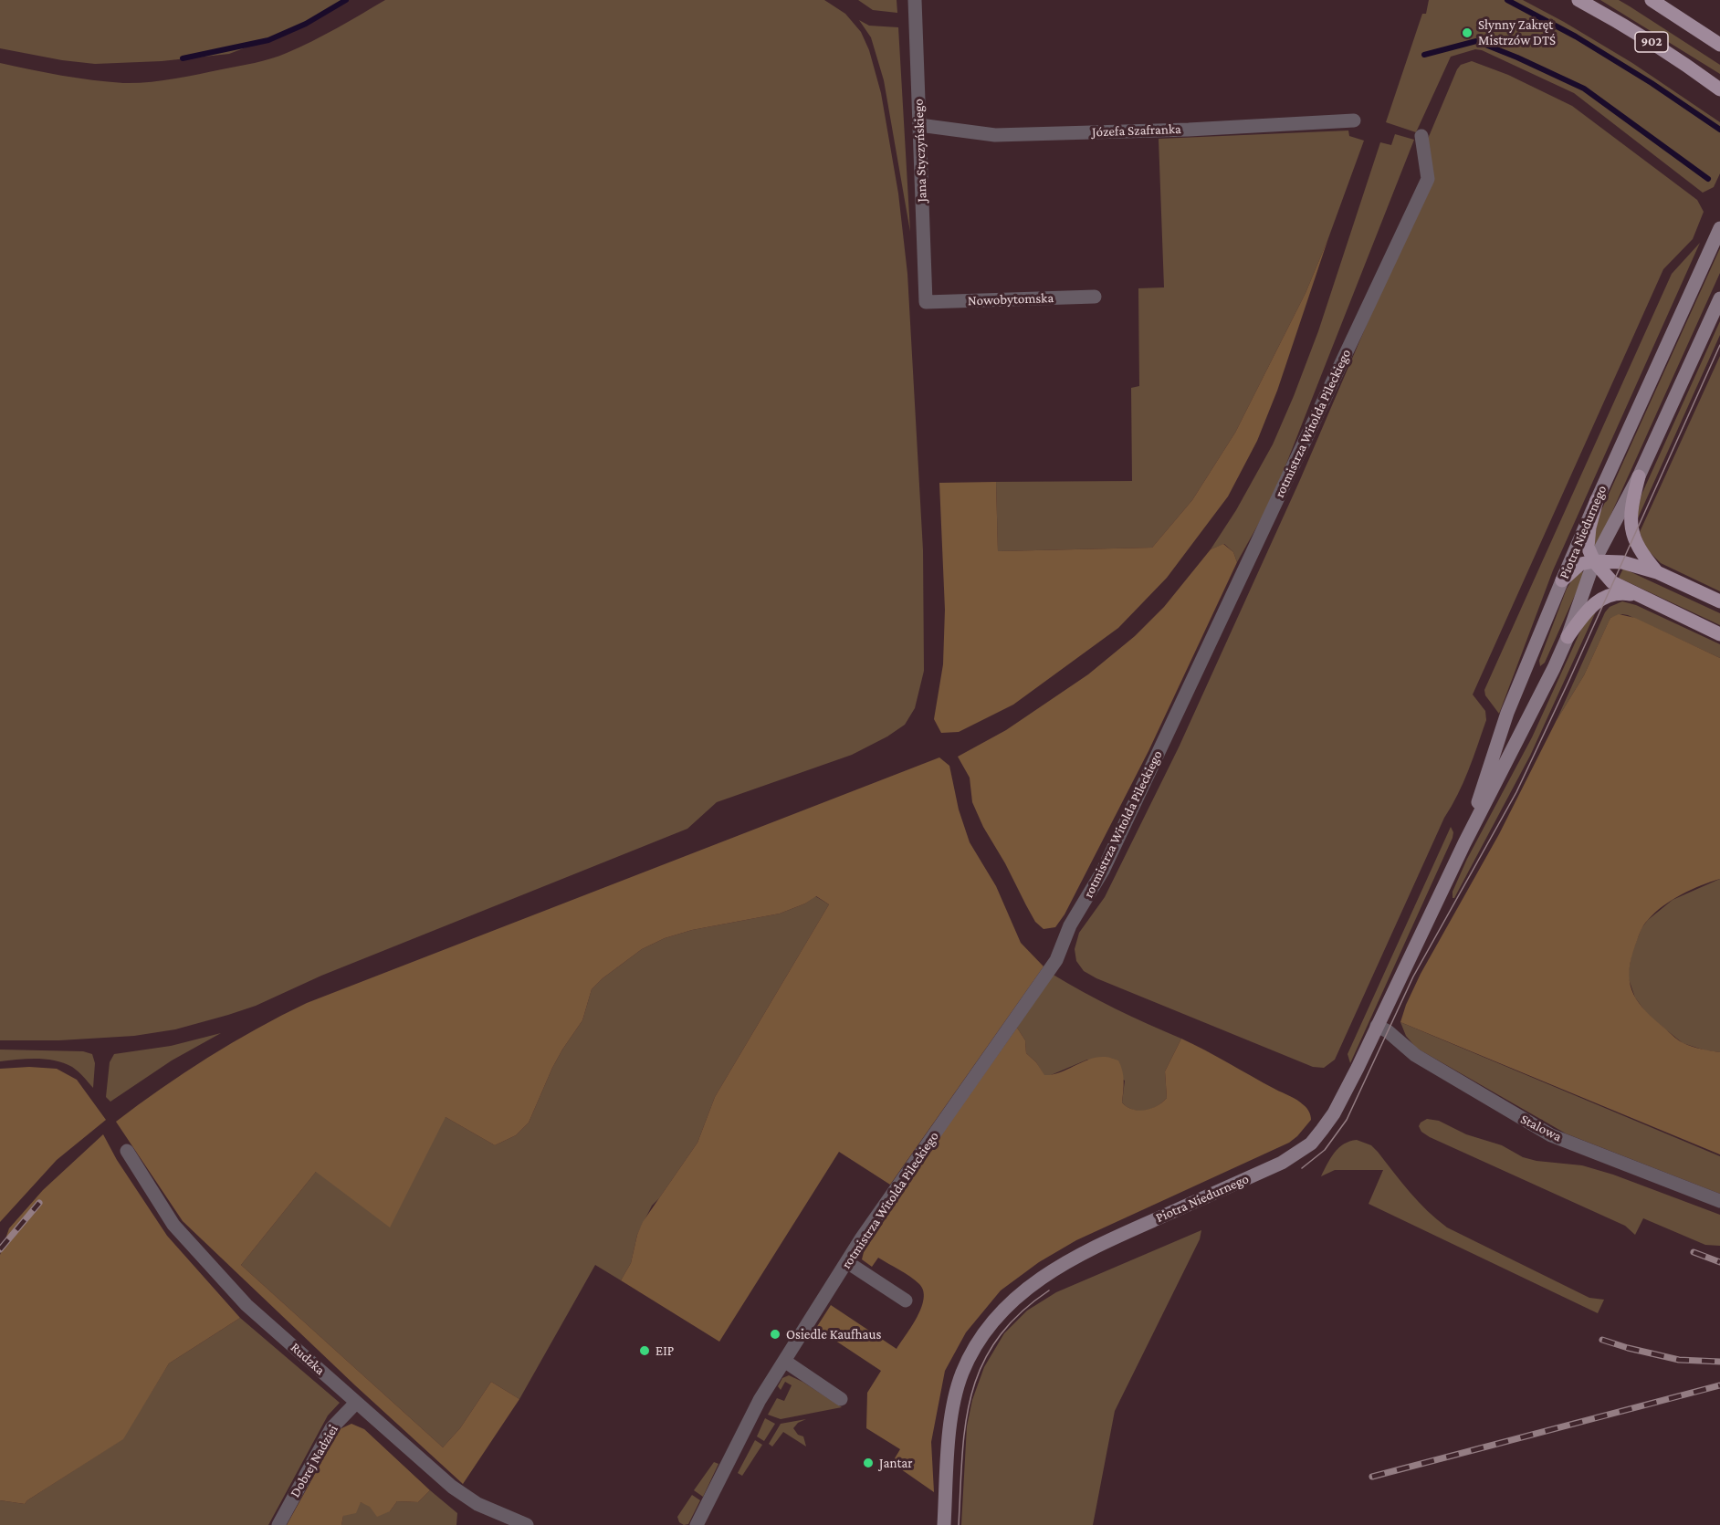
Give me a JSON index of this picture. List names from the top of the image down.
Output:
{
  "streets": {
    "main road": ["902"],
    "street": [
      "Józefa Szafranka",
      "Jana Styczyńskiego",
      "Nowobytomska",
      "rotmistrza Witolda Pileckiego",
      "Piotra Niedurnego",
      "Stalowa",
      "Rudzka",
      "Dobrej Nadziei"
    ]
  },
  "crossings": [
    ["Józefa Szafranka", "Jana Styczyńskiego"],
    ["Jana Styczyńskiego", "Nowobytomska"],
    ["Piotra Niedurnego", "Stalowa"],
    ["Rudzka", "Dobrej Nadziei"]
  ],
  "places": [
    "Słynny Zakręt Mistrzów DTŚ",
    "Osiedle Kaufhaus",
    "EIP",
    "Jantar"
  ]
}
